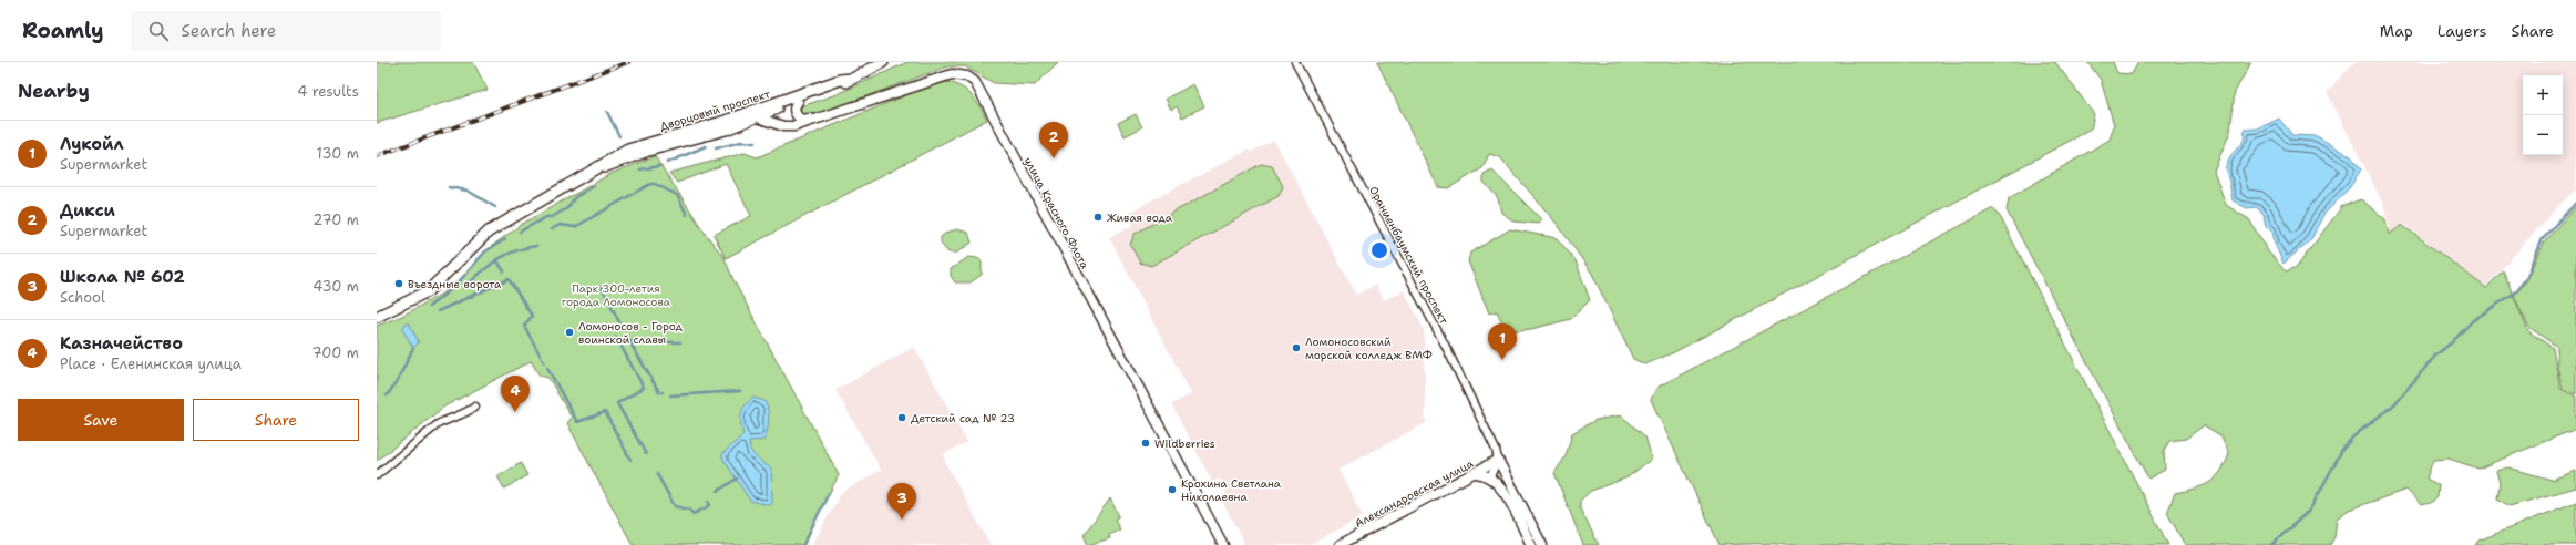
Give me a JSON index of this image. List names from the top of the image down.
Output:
{
  "streets": {
    "main road": [
      "Дворцовый проспект",
      "улица Красного Флота",
      "Ораниенбаумский проспект",
      "Александровская улица"
    ]
  },
  "crossings": [
    ["Дворцовый проспект", "улица Красного Флота"],
    ["Ораниенбаумский проспект", "Александровская улица"]
  ],
  "parks": ["Парк 300-летия города Ломоносова"],
  "places": [
    "Живая вода",
    "Въездные ворота",
    "Ломоносов - Город воинской славы",
    "Ломоносовский морской колледж ВМФ",
    "Детский сад № 23",
    "Wildberries",
    "Крохина Светлана Николаевна"
  ],
  "page": {
    "header": "Roamly",
    "search": "Search here",
    "nav": ["Map", "Layers", "Share"],
    "heading": ["Nearby", "4 results"],
    "map_buttons": ["+", "−"],
    "list": [
      {
        "mark": "1",
        "name": "Лукойл",
        "note": "Supermarket",
        "value": "130 m"
      },
      {
        "mark": "2",
        "name": "Дикси",
        "note": "Supermarket",
        "value": "270 m"
      },
      {
        "mark": "3",
        "name": "Школа № 602",
        "note": "School",
        "value": "430 m"
      },
      {
        "mark": "4",
        "name": "Казначейство",
        "note": "Place · Еленинская улица",
        "value": "700 m"
      }
    ],
    "pins": [
      "2",
      "1",
      "4",
      "3"
    ],
    "buttons": ["Save", "Share"]
  }
}
